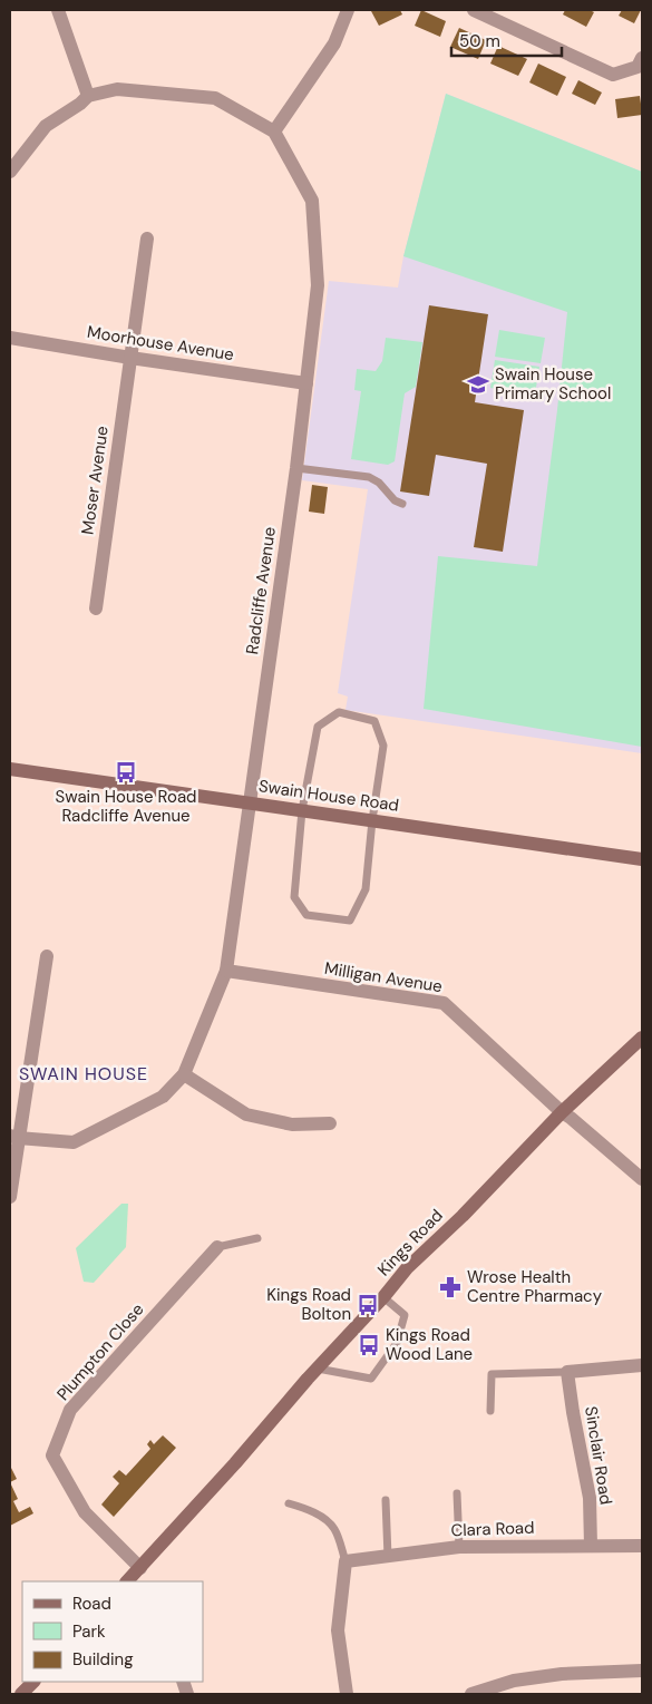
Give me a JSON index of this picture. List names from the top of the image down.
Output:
{
  "streets": {
    "street": [
      "Moorhouse Avenue",
      "Moser Avenue",
      "Radcliffe Avenue",
      "Swain House Road",
      "Milligan Avenue",
      "Kings Road",
      "Plumpton Close",
      "Sinclair Road",
      "Clara Road"
    ]
  },
  "crossings": [
    ["Moorhouse Avenue", "Moser Avenue"],
    ["Moorhouse Avenue", "Radcliffe Avenue"],
    ["Radcliffe Avenue", "Swain House Road"],
    ["Radcliffe Avenue", "Milligan Avenue"],
    ["Milligan Avenue", "Kings Road"],
    ["Kings Road", "Plumpton Close"],
    ["Sinclair Road", "Clara Road"]
  ],
  "districts": ["SWAIN HOUSE"],
  "places": {
    "school or university": ["Swain House Primary School"],
    "bus stop": ["Swain House Road Radcliffe Avenue", "Kings Road Bolton", "Kings Road Wood Lane"],
    "pharmacy": ["Wrose Health Centre Pharmacy"]
  },
  "legend": ["Road", "Park", "Building"],
  "scale_bar": "50 m"
}
